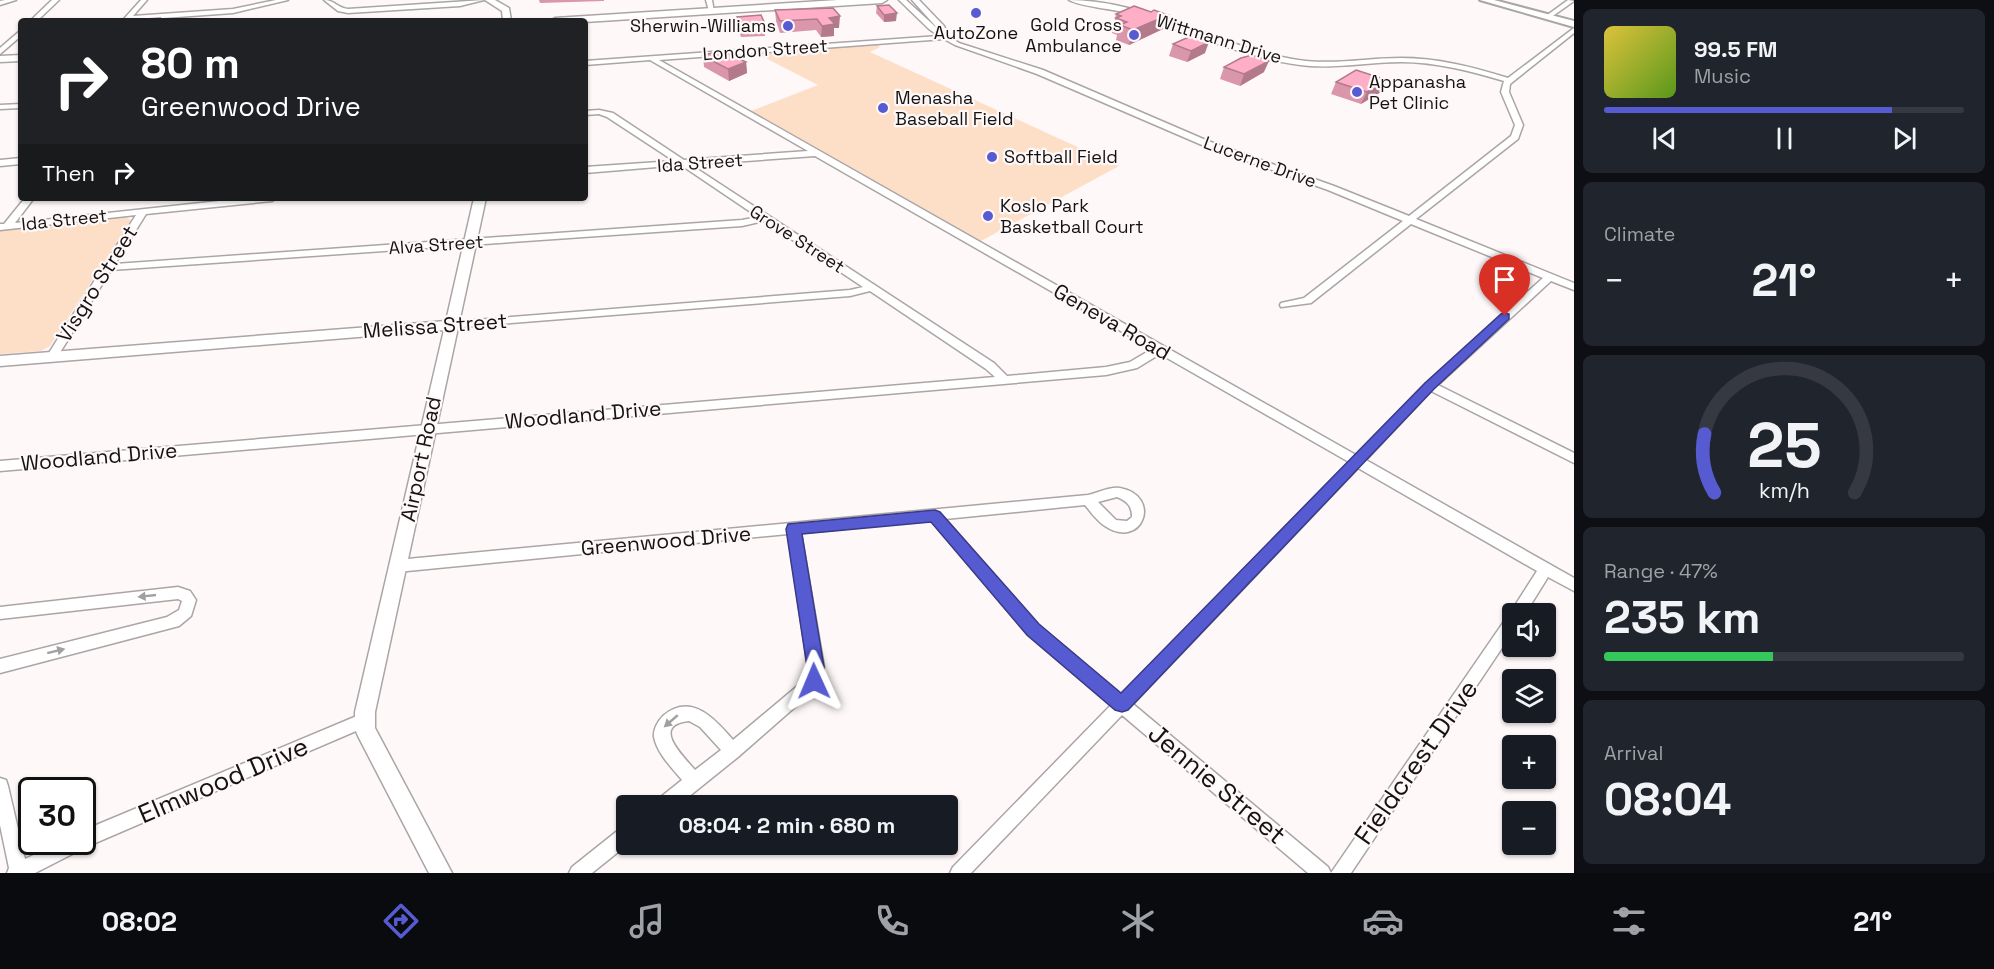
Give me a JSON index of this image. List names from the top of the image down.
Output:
{
  "streets": {
    "street": [
      "Wittmann Drive",
      "London Street",
      "Lucerne Drive",
      "Ida Street",
      "Grove Street",
      "Alva Street",
      "Visgro Street",
      "Geneva Road",
      "Melissa Street",
      "Woodland Drive",
      "Airport Road",
      "Greenwood Drive",
      "Fieldcrest Drive",
      "Elmwood Drive",
      "Jennie Street"
    ]
  },
  "crossings": [
    ["London Street", "Lucerne Drive"],
    ["London Street", "Geneva Road"],
    ["Ida Street", "Grove Street"],
    ["Ida Street", "Visgro Street"],
    ["Ida Street", "Geneva Road"],
    ["Grove Street", "Alva Street"],
    ["Grove Street", "Melissa Street"],
    ["Grove Street", "Woodland Drive"],
    ["Alva Street", "Visgro Street"],
    ["Alva Street", "Airport Road"],
    ["Visgro Street", "Melissa Street"],
    ["Geneva Road", "Woodland Drive"],
    ["Melissa Street", "Airport Road"],
    ["Woodland Drive", "Airport Road"],
    ["Airport Road", "Greenwood Drive"],
    ["Airport Road", "Elmwood Drive"],
    ["Greenwood Drive", "Jennie Street"]
  ],
  "places": [
    "AutoZone",
    "Sherwin-Williams",
    "Gold Cross Ambulance",
    "Appanasha Pet Clinic",
    "Menasha Baseball Field",
    "Softball Field",
    "Koslo Park Basketball Court"
  ],
  "page": {
    "turn": ["80 m", "Greenwood Drive"],
    "song": ["99.5 FM", "Music"],
    "then": "Then",
    "tile": [
      "Climate",
      ["Range · 47%", "235 km"],
      ["Arrival", "08:04"]
    ],
    "heat": ["−", "21°", "+"],
    "map_buttons": ["+", "−"],
    "limit": "30",
    "trip": "08:04 · 2 min · 680 m",
    "tabs": ["08:02", "21°"],
    "gauge": ["25", "km/h"]
  }
}
